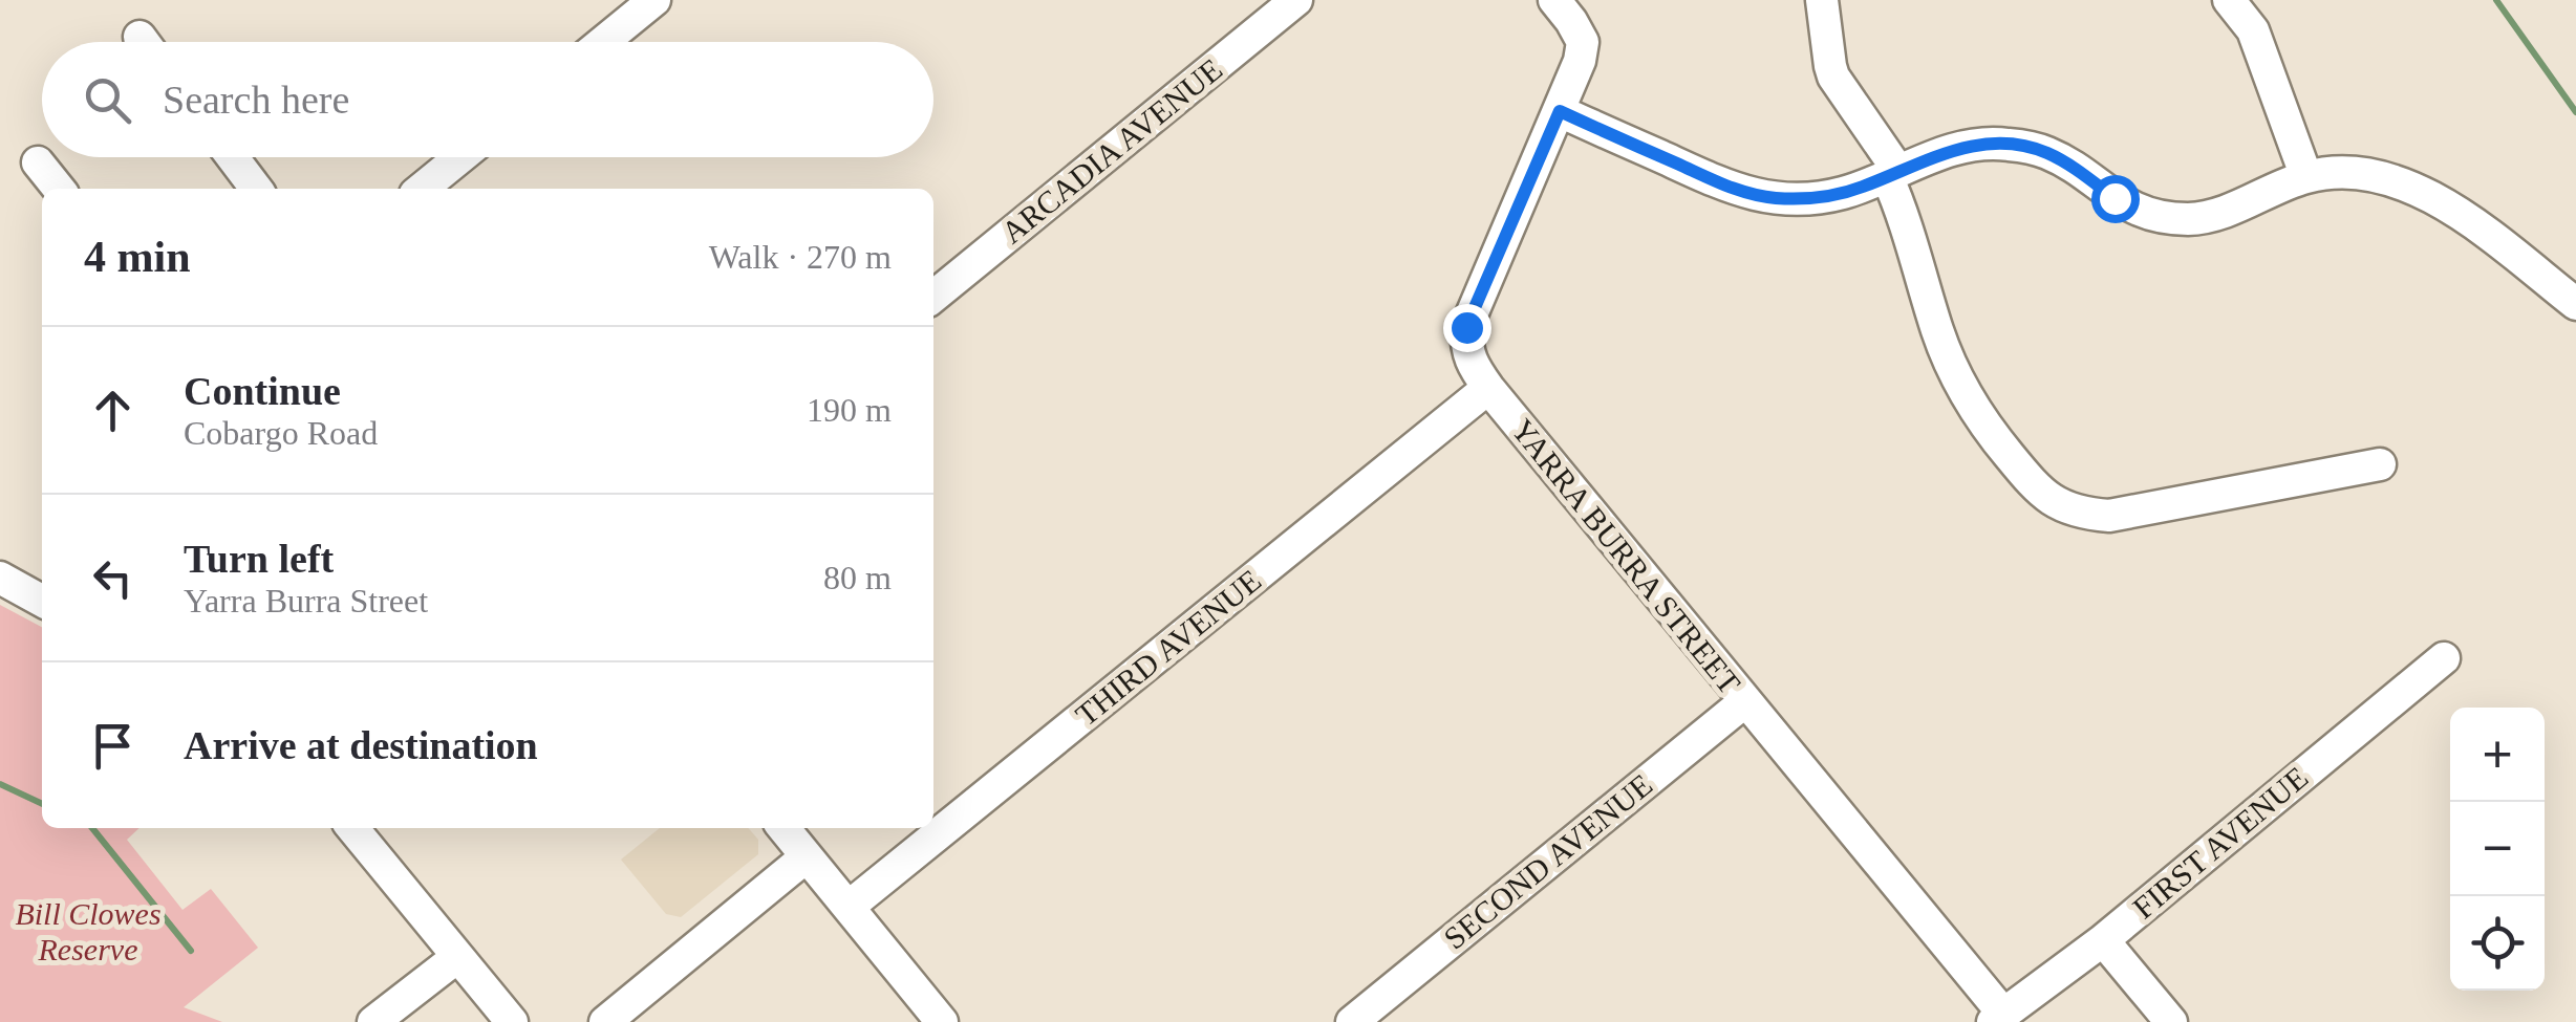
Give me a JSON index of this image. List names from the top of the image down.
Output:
{
  "streets": {
    "street": [
      "ARCADIA AVENUE",
      "YARRA BURRA STREET",
      "THIRD AVENUE",
      "FIRST AVENUE",
      "SECOND AVENUE"
    ]
  },
  "crossings": [
    ["YARRA BURRA STREET", "THIRD AVENUE"],
    ["YARRA BURRA STREET", "FIRST AVENUE"],
    ["YARRA BURRA STREET", "SECOND AVENUE"]
  ],
  "parks": ["Bill Clowes Reserve"],
  "page": {
    "search": "Search here",
    "heading": ["4 min", "Walk · 270 m"],
    "list": [
      ["Continue", "Cobargo Road", "190 m"],
      ["Turn left", "Yarra Burra Street", "80 m"],
      "Arrive at destination"
    ],
    "map_buttons": ["+", "−"]
  }
}
